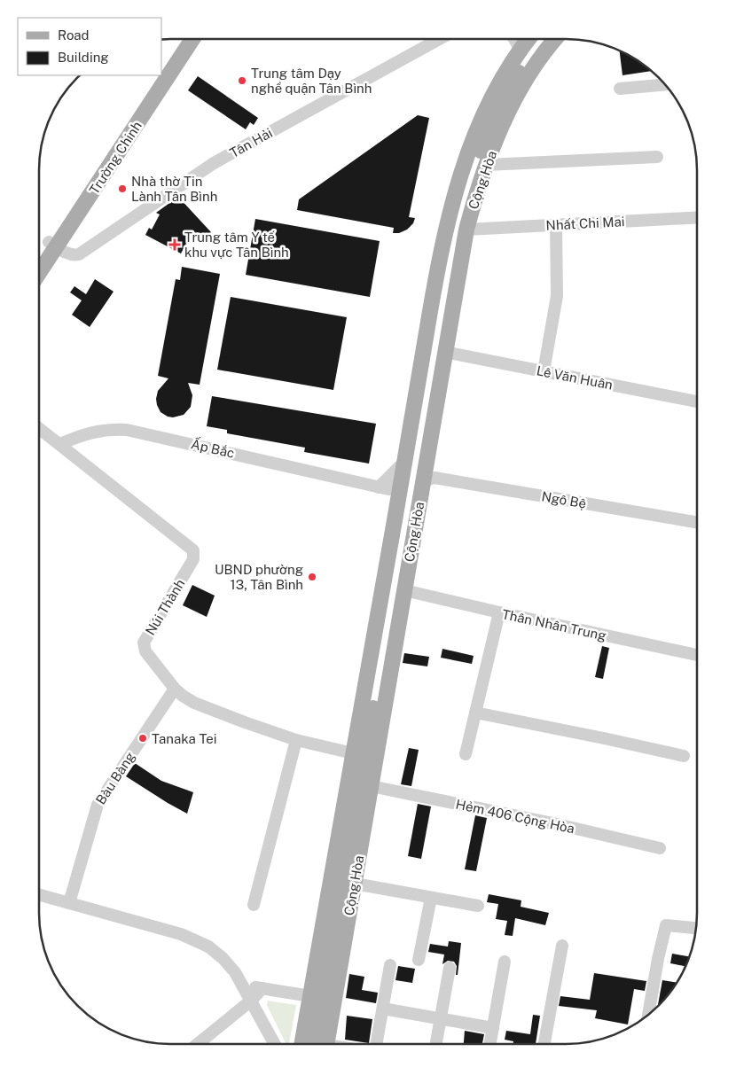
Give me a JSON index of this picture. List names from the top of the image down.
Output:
{
  "streets": {
    "main road": ["Trường Chinh", "Cộng Hòa"],
    "street": [
      "Tân Hải",
      "Nhất Chi Mai",
      "Lê Văn Huân",
      "Ấp Bắc",
      "Ngô Bệ",
      "Núi Thành",
      "Thân Nhân Trung",
      "Bàu Bàng",
      "Hẻm 406 Cộng Hòa"
    ]
  },
  "crossings": [
    ["Tân Hải", "Trường Chinh"],
    ["Cộng Hòa", "Nhất Chi Mai"],
    ["Cộng Hòa", "Lê Văn Huân"],
    ["Cộng Hòa", "Ấp Bắc"],
    ["Cộng Hòa", "Ngô Bệ"],
    ["Cộng Hòa", "Núi Thành"],
    ["Cộng Hòa", "Thân Nhân Trung"],
    ["Cộng Hòa", "Hẻm 406 Cộng Hòa"],
    ["Ấp Bắc", "Ngô Bệ"],
    ["Ấp Bắc", "Núi Thành"],
    ["Núi Thành", "Bàu Bàng"]
  ],
  "places": {
    "other": [
      "Trung tâm Dạy nghề quận Tân Bình",
      "Nhà thờ Tin Lành Tân Bình",
      "UBND phường 13, Tân Bình",
      "Tanaka Tei"
    ],
    "health": ["Trung tâm Y tế khu vực Tân Bình"]
  },
  "legend": ["Road", "Building"]
}
